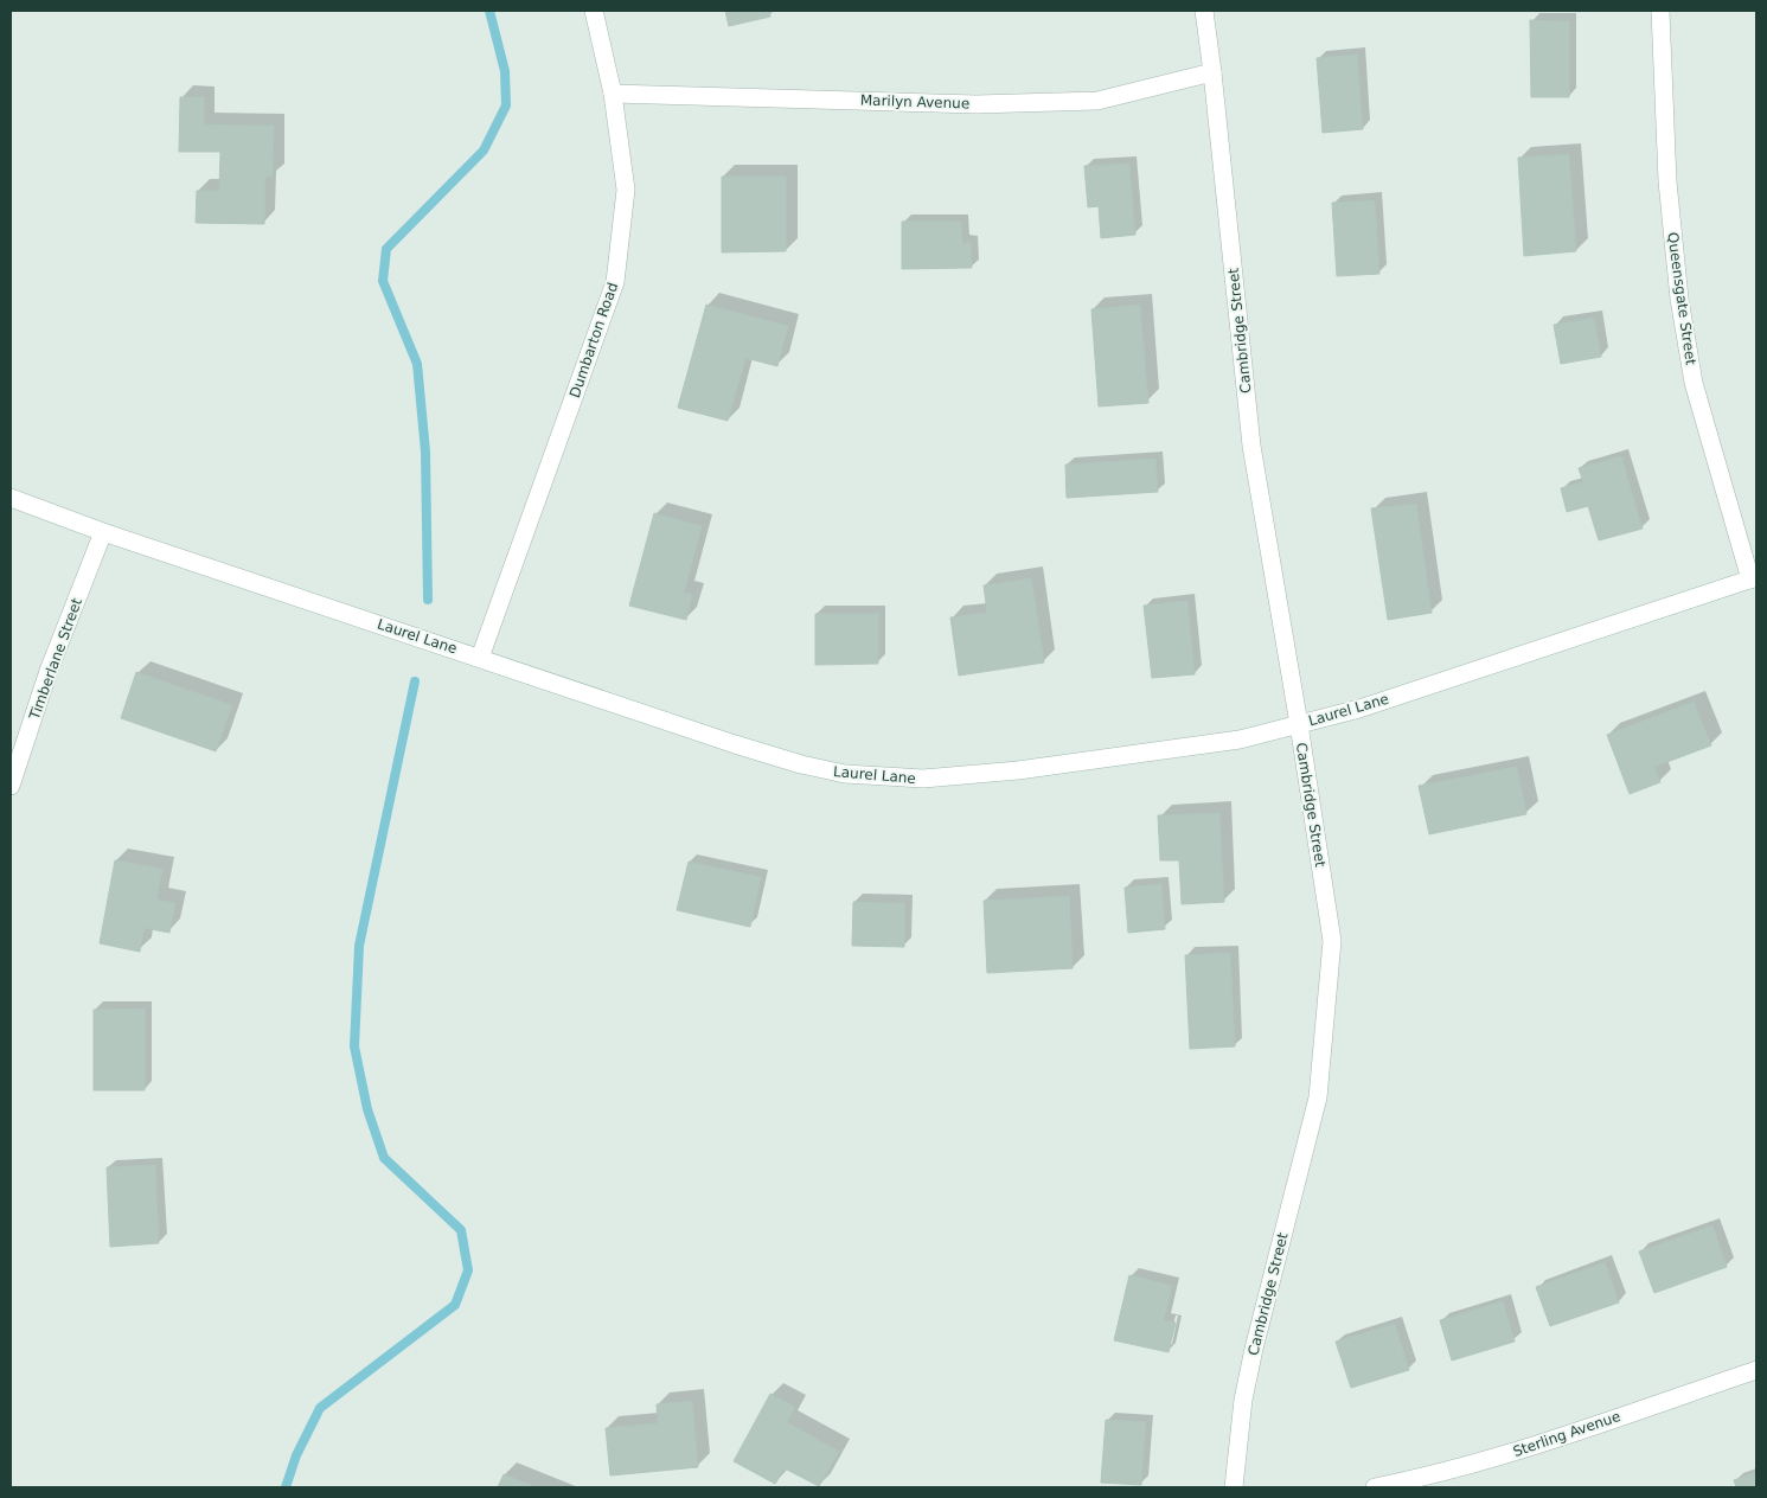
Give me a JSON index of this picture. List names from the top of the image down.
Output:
{
  "streets": {
    "street": [
      "Marilyn Avenue",
      "Queensgate Street",
      "Cambridge Street",
      "Dumbarton Road",
      "Laurel Lane",
      "Timberlane Street",
      "Sterling Avenue"
    ]
  },
  "crossings": [
    ["Marilyn Avenue", "Cambridge Street"],
    ["Marilyn Avenue", "Dumbarton Road"],
    ["Queensgate Street", "Laurel Lane"],
    ["Cambridge Street", "Laurel Lane"],
    ["Dumbarton Road", "Laurel Lane"],
    ["Laurel Lane", "Timberlane Street"]
  ]
}
